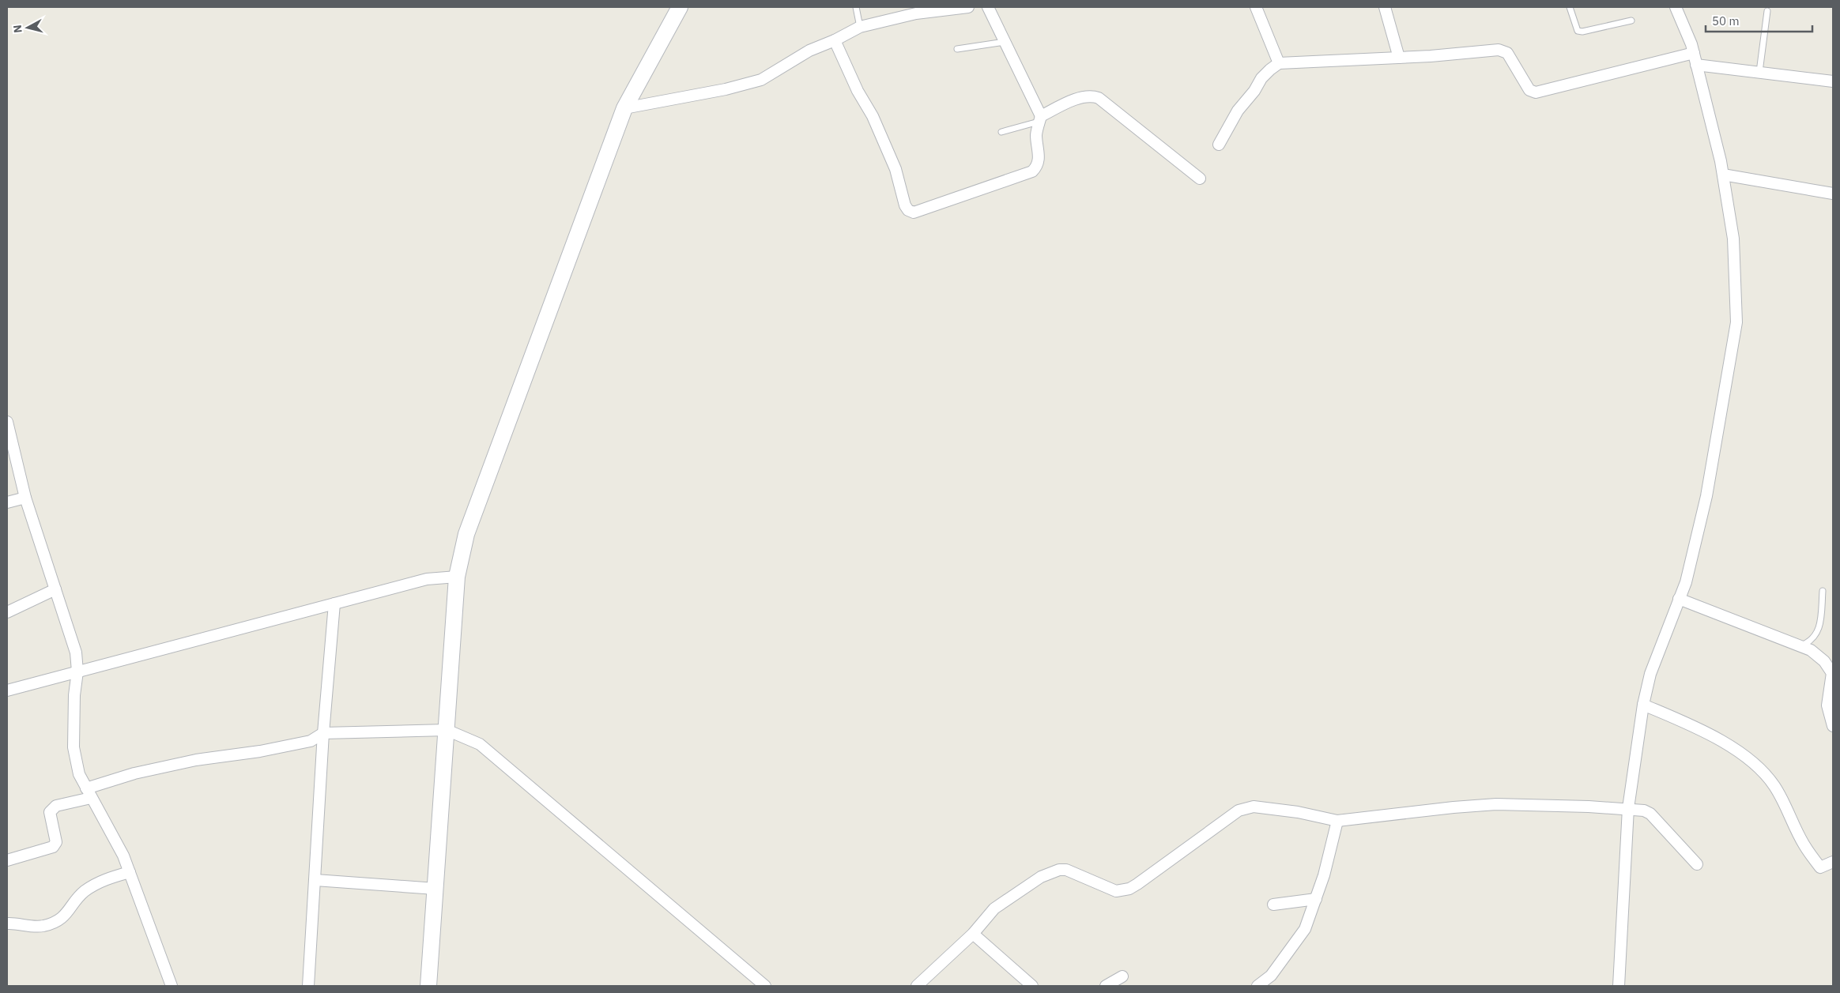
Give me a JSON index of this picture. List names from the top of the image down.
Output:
{
  "scale_bar": "50 m",
  "north": "left"
}
